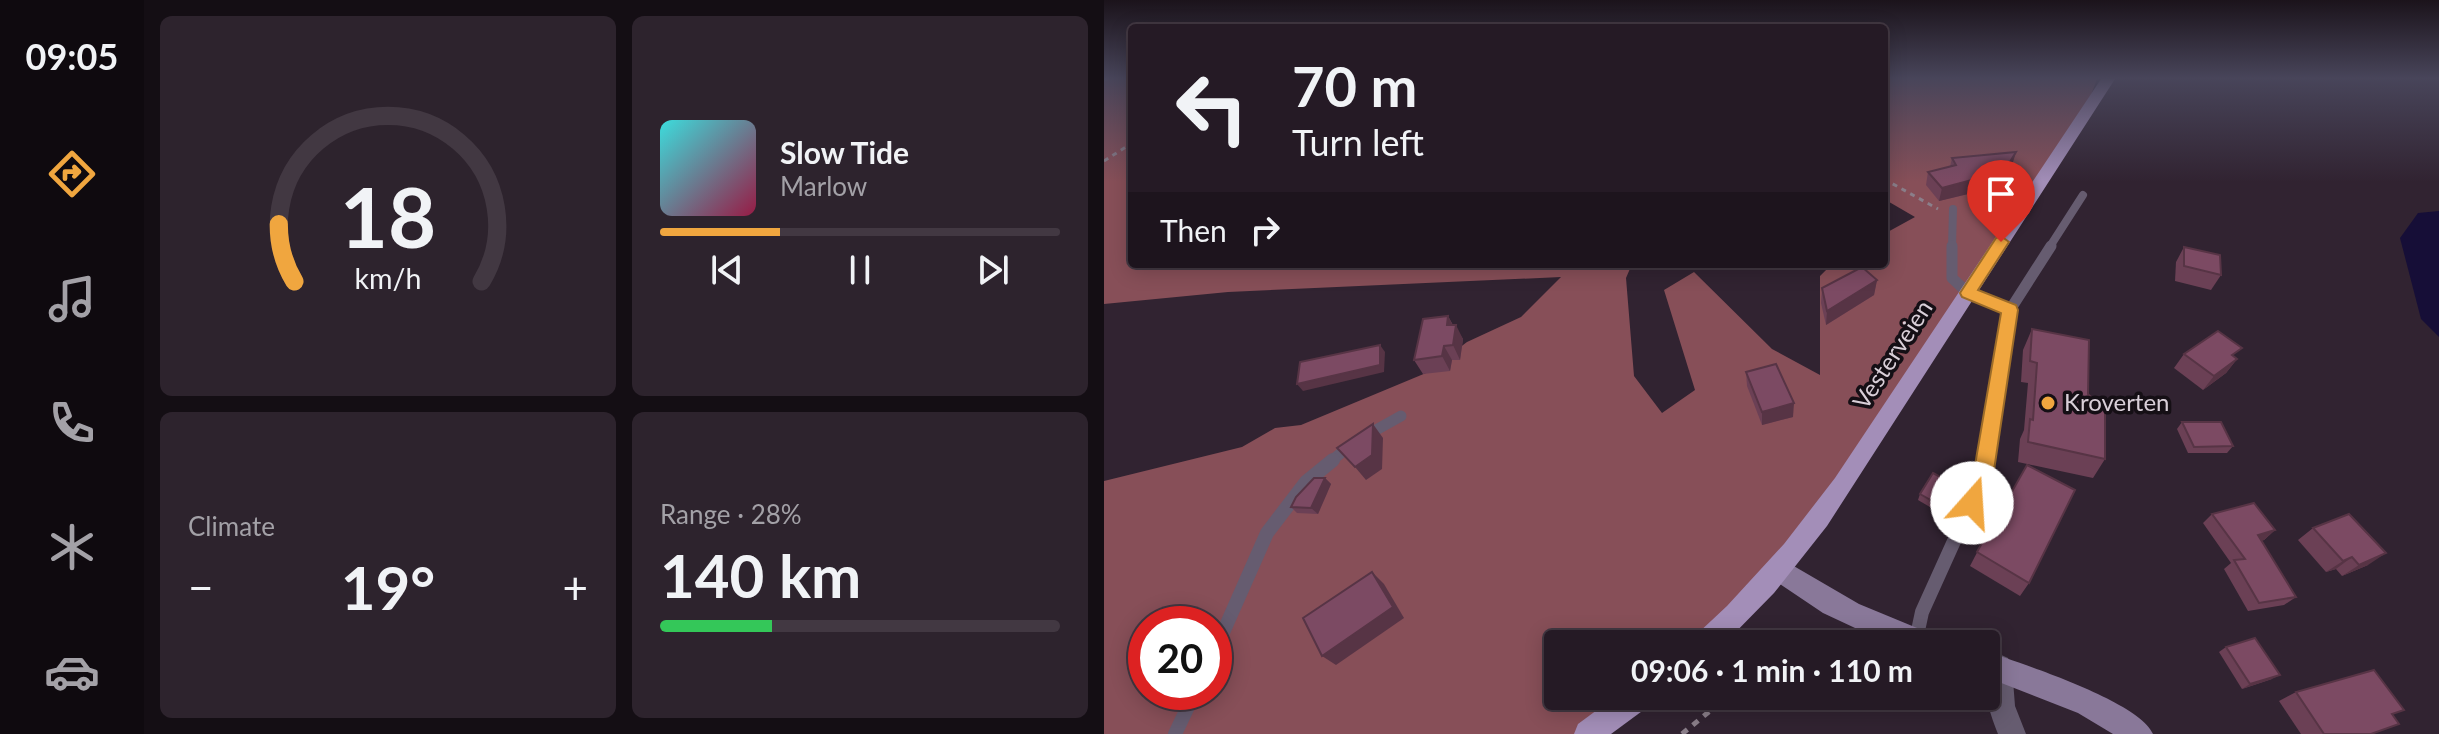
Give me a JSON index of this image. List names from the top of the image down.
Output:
{
  "streets": {
    "main road": ["Vesterveien"]
  },
  "places": ["Kroverten"],
  "page": {
    "tabs": "09:05",
    "turn": ["70 m", "Turn left"],
    "song": ["Slow Tide", "Marlow"],
    "then": "Then",
    "tile": [
      "Climate",
      ["Range · 28%", "140 km"]
    ],
    "heat": ["−", "19°", "+"],
    "limit": "20",
    "trip": "09:06 · 1 min · 110 m",
    "gauge": ["18", "km/h"]
  }
}
